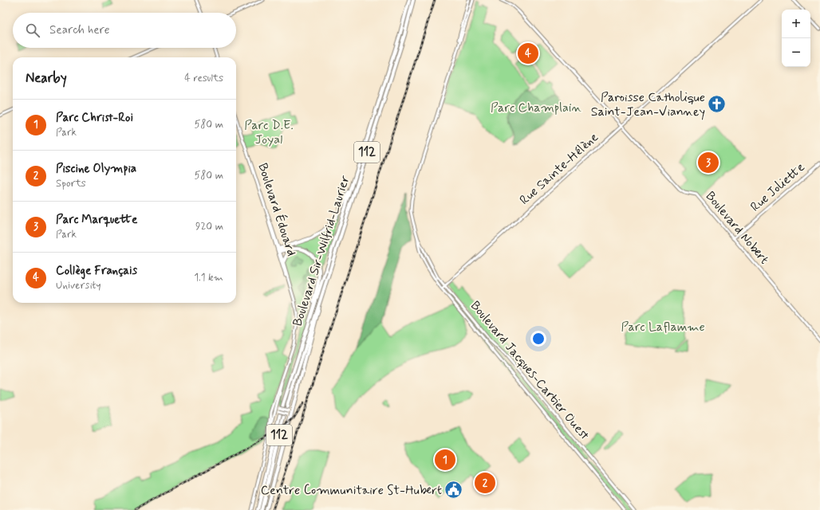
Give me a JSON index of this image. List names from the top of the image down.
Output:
{
  "streets": {
    "highway": ["112", "Boulevard Sir-Wilfrid-Laurier"],
    "street": [
      "Rue Sainte-Hélène",
      "Rue Joliette",
      "Boulevard Édouard",
      "Boulevard Nobert",
      "Boulevard Jacques-Cartier Ouest"
    ]
  },
  "crossings": [
    ["Rue Sainte-Hélène", "Boulevard Nobert"],
    ["Rue Sainte-Hélène", "Boulevard Jacques-Cartier Ouest"],
    ["Rue Joliette", "Boulevard Nobert"]
  ],
  "parks": ["Parc Champlain", "Parc D.E. Joyal", "Parc Laflamme"],
  "places": {
    "church": ["Paroisse Catholique Saint-Jean-Vianney"],
    "public building": ["Centre Communitaire St-Hubert"]
  },
  "page": {
    "map_buttons": ["+", "−"],
    "search": "Search here",
    "pins": [
      "4",
      "3",
      "1",
      "2"
    ],
    "heading": ["Nearby", "4 results"],
    "list": [
      {
        "mark": "1",
        "name": "Parc Christ-Roi",
        "note": "Park",
        "value": "580 m"
      },
      {
        "mark": "2",
        "name": "Piscine Olympia",
        "note": "Sports",
        "value": "580 m"
      },
      {
        "mark": "3",
        "name": "Parc Marquette",
        "note": "Park",
        "value": "920 m"
      },
      {
        "mark": "4",
        "name": "Collège Français",
        "note": "University",
        "value": "1.1 km"
      }
    ]
  }
}
